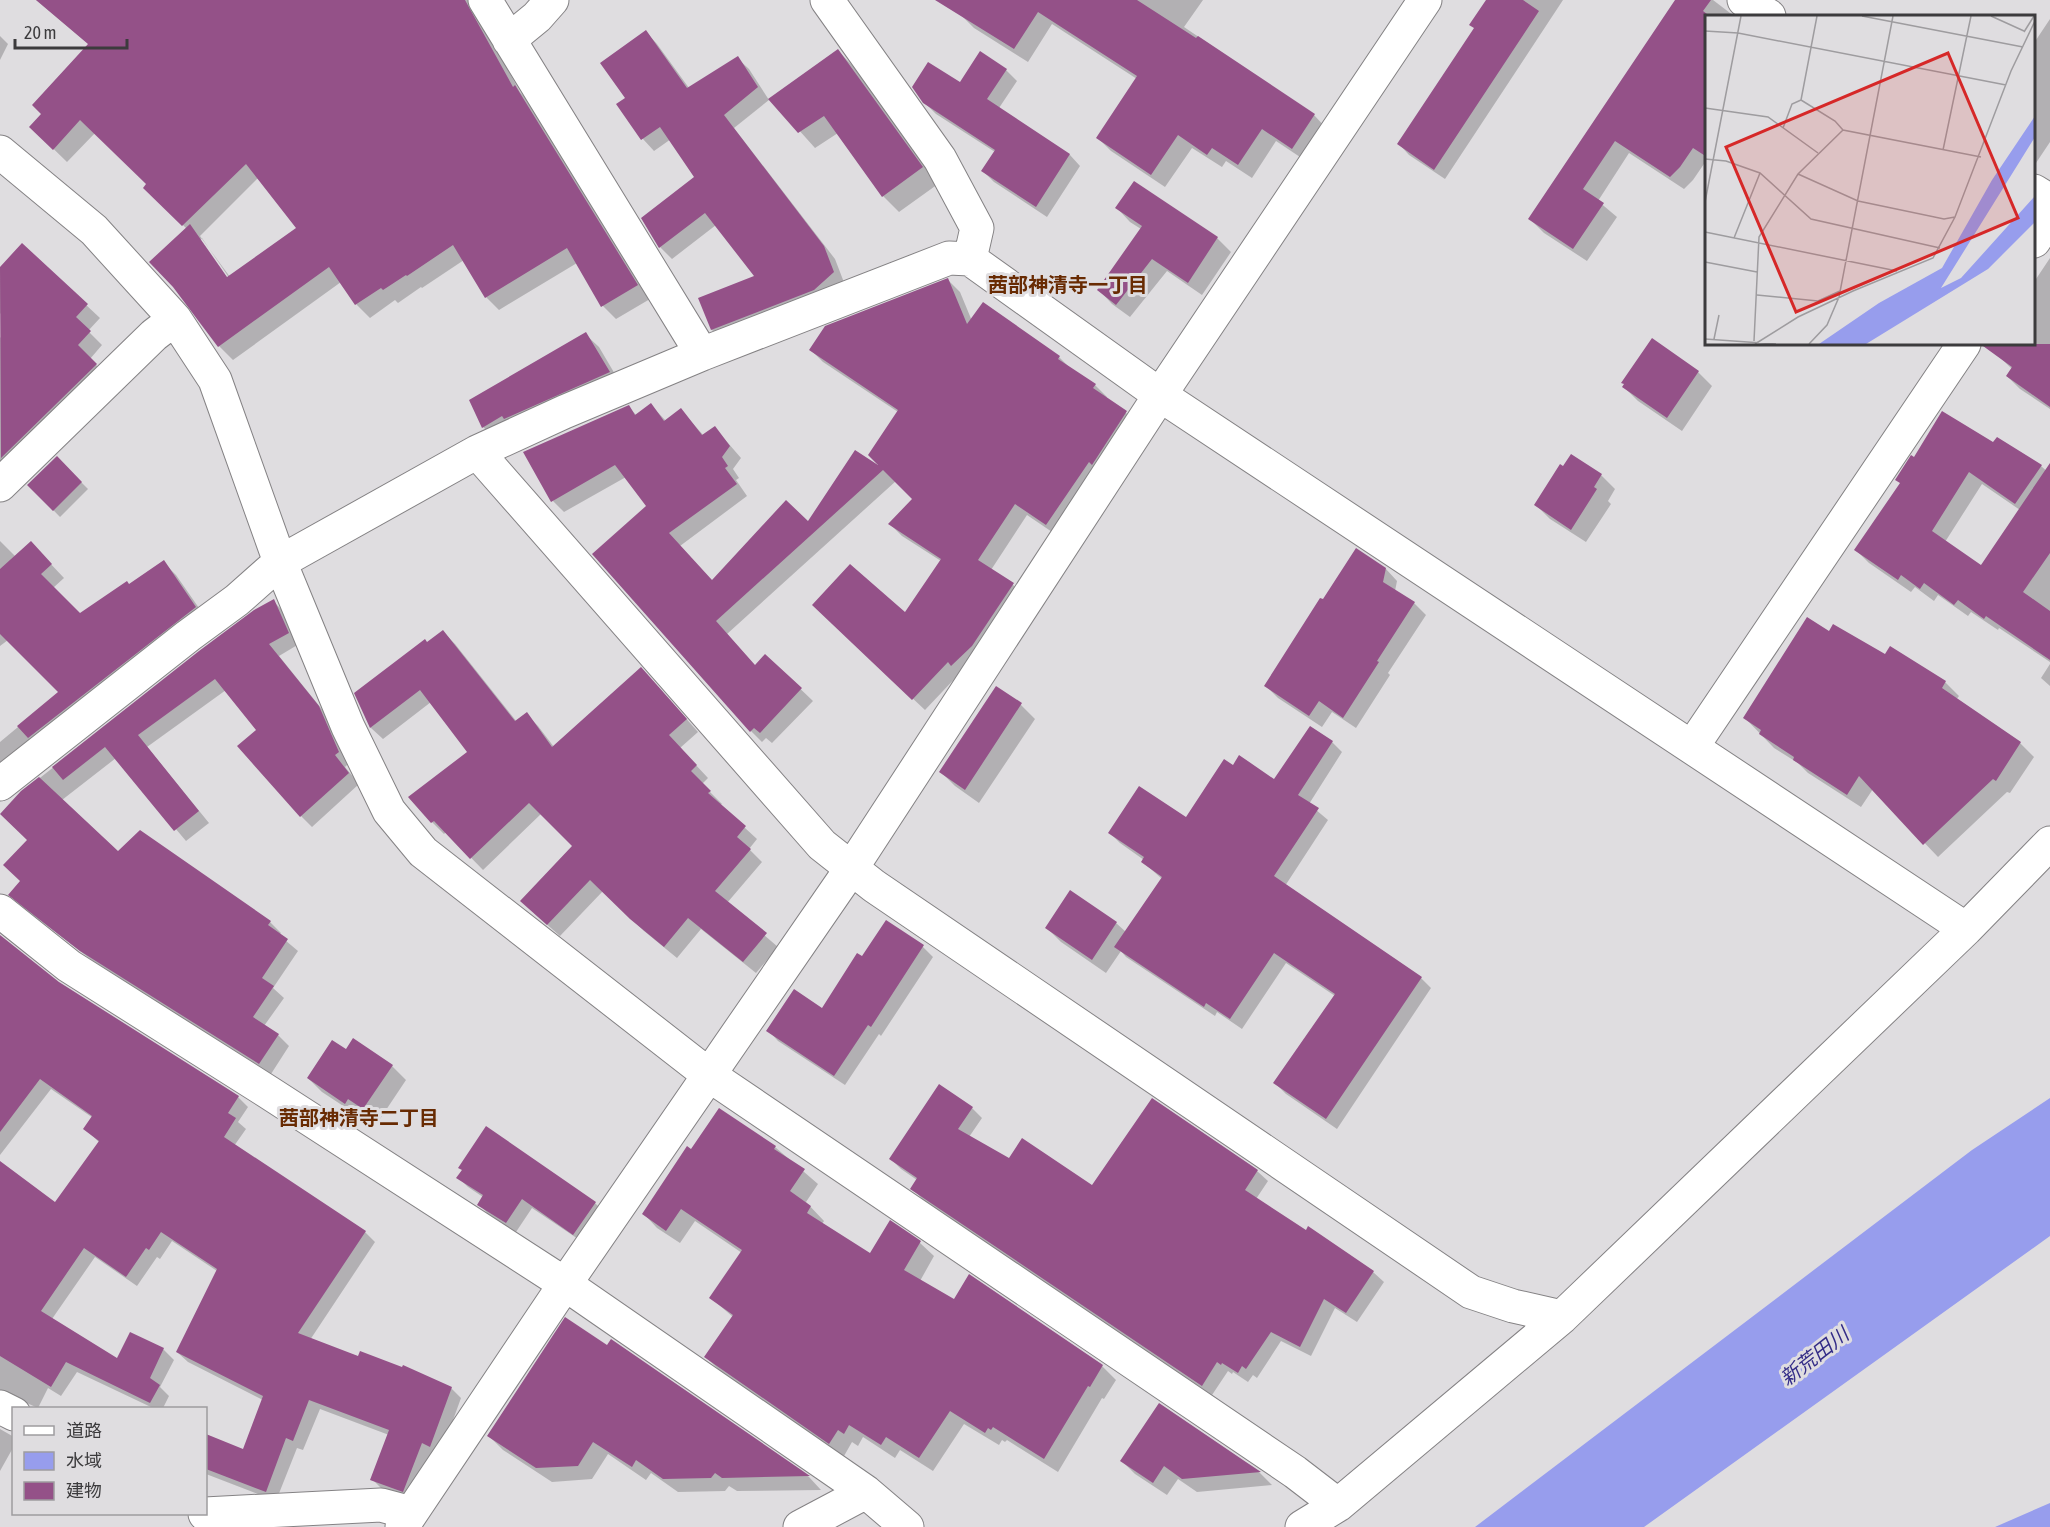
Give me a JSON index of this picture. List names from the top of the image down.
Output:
{
  "districts": ["茜部神清寺一丁目", "茜部神清寺二丁目"],
  "water": ["新荒田川"],
  "legend": ["道路", "水域", "建物"],
  "scale_bar": "20 m"
}
